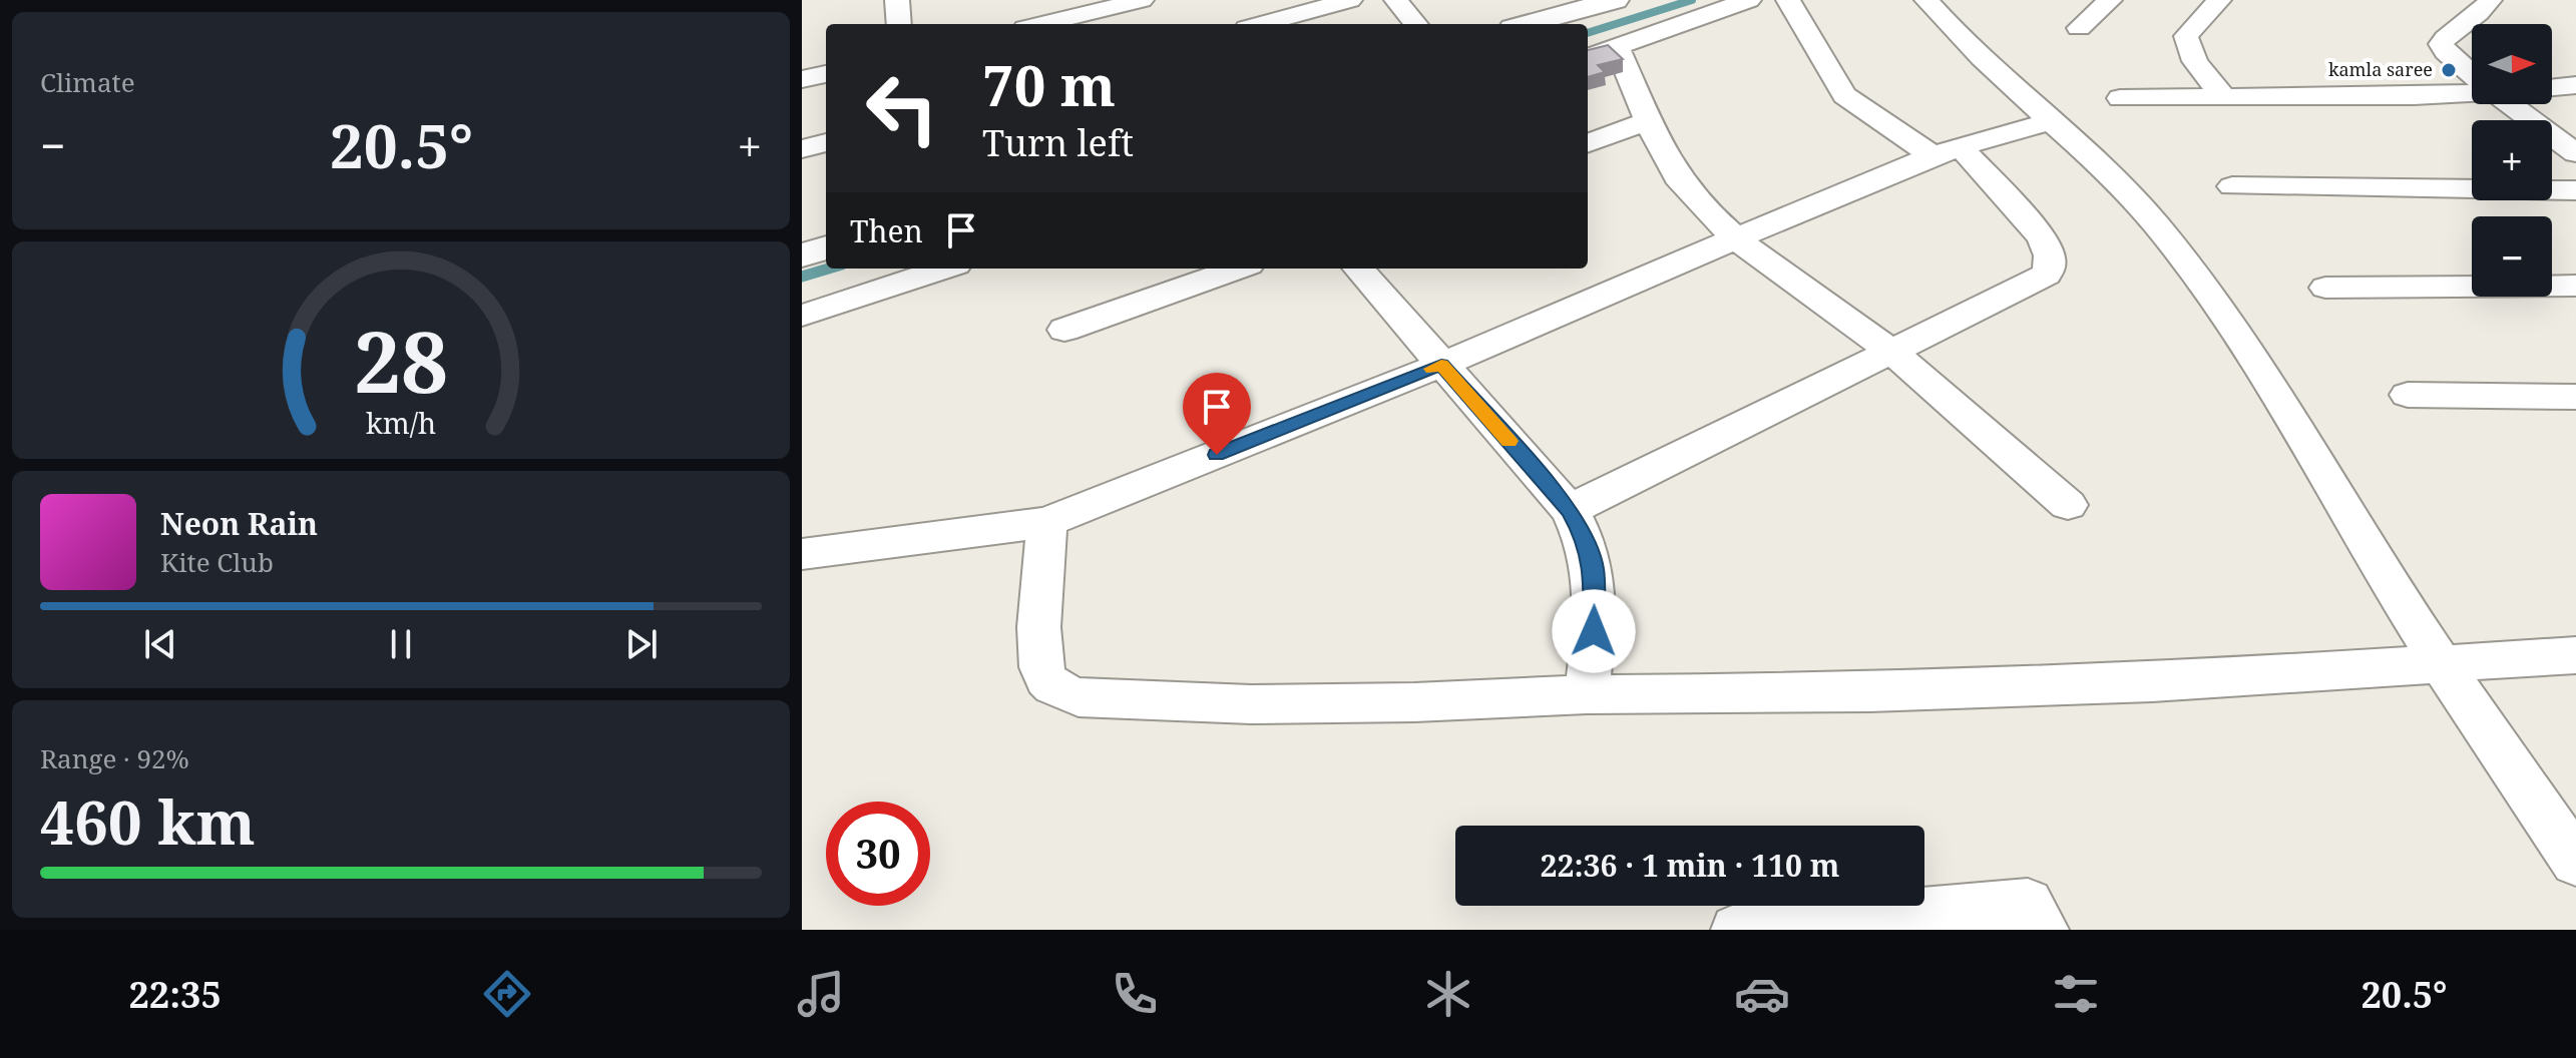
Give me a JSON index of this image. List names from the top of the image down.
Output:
{
  "places": ["kamla saree"],
  "north": "right",
  "page": {
    "tile": [
      "Climate",
      ["Range · 92%", "460 km"]
    ],
    "map_buttons": ["+", "−"],
    "turn": ["70 m", "Turn left"],
    "heat": ["−", "20.5°", "+"],
    "then": "Then",
    "song": ["Neon Rain", "Kite Club"],
    "limit": "30",
    "trip": "22:36 · 1 min · 110 m",
    "tabs": ["22:35", "20.5°"],
    "gauge": ["28", "km/h"]
  }
}
